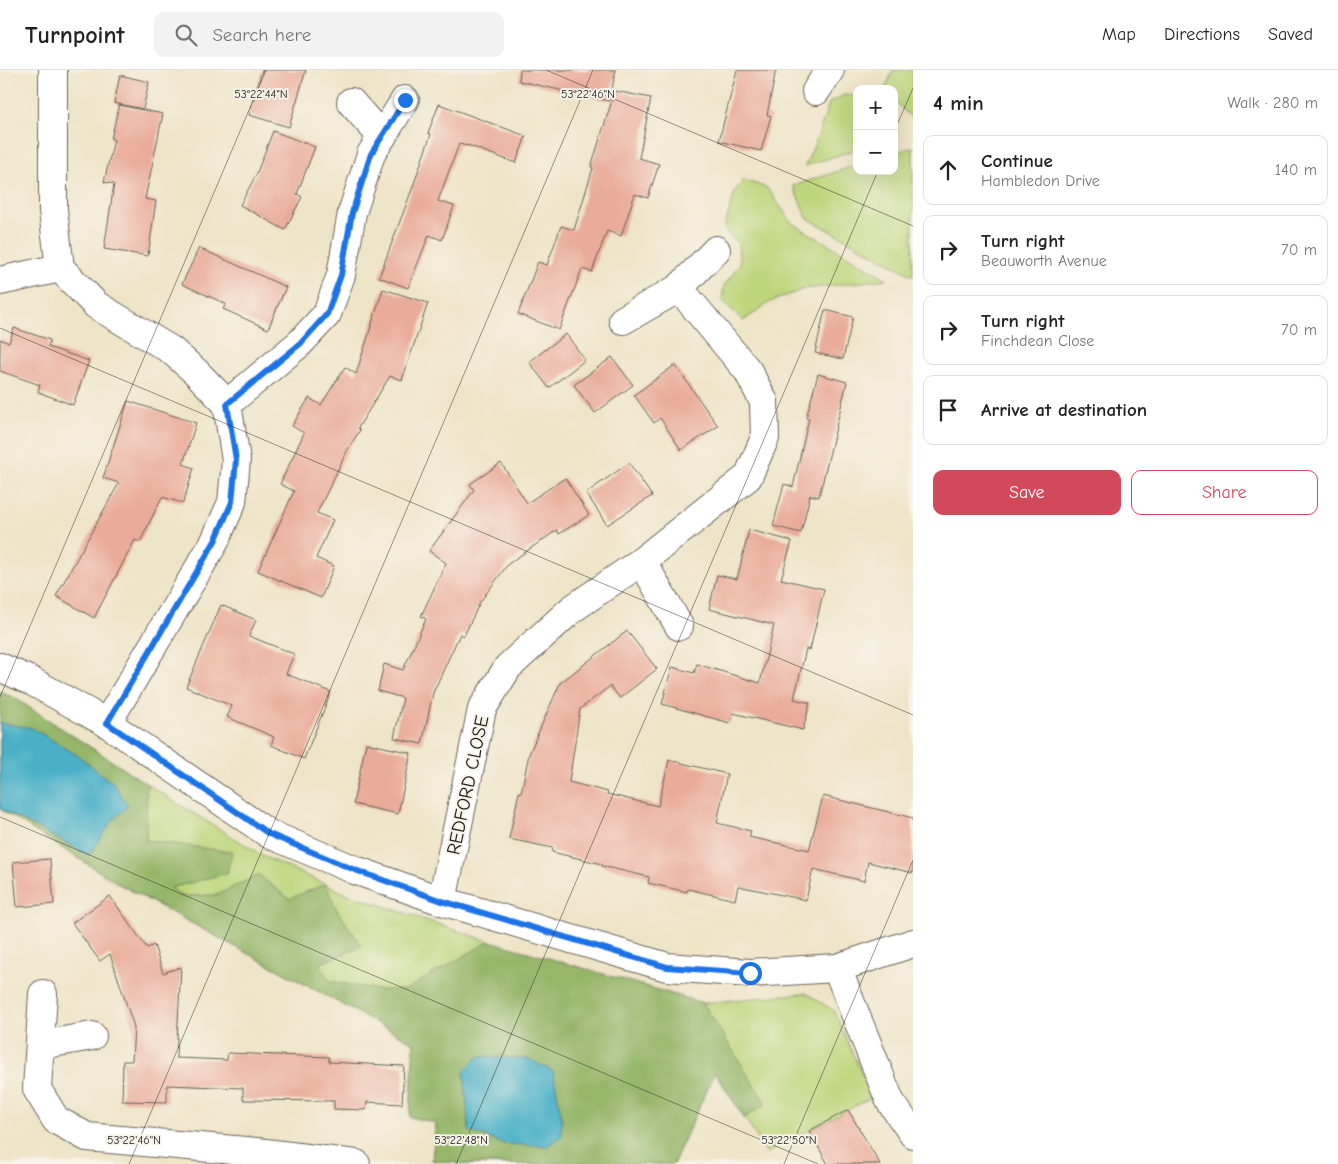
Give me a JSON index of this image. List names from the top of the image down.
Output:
{
  "streets": {
    "street": ["REDFORD CLOSE"]
  },
  "page": {
    "header": "Turnpoint",
    "search": "Search here",
    "nav": ["Map", "Directions", "Saved"],
    "heading": ["4 min", "Walk · 280 m"],
    "map_buttons": ["+", "−"],
    "list": [
      ["Continue", "Hambledon Drive", "140 m"],
      ["Turn right", "Beauworth Avenue", "70 m"],
      ["Turn right", "Finchdean Close", "70 m"],
      "Arrive at destination"
    ],
    "buttons": ["Save", "Share"]
  },
  "coordinates": [
    "53°22'44\"N",
    "53°22'46\"N",
    "53°22'48\"N",
    "53°22'50\"N"
  ]
}
